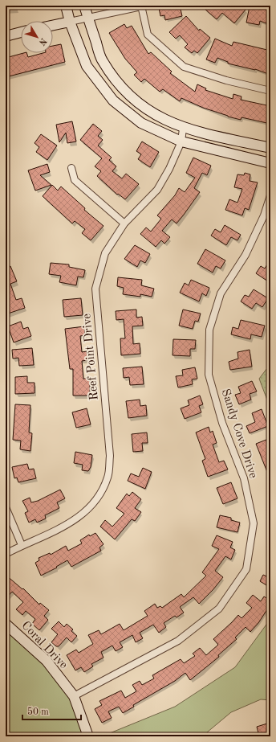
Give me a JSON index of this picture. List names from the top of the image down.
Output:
{
  "streets": {
    "street": ["Reef Point Drive", "Sandy Cove Drive", "Coral Drive"]
  },
  "crossings": [
    ["Sandy Cove Drive", "Coral Drive"]
  ],
  "scale_bar": "50 m",
  "north": "bottom right"
}
